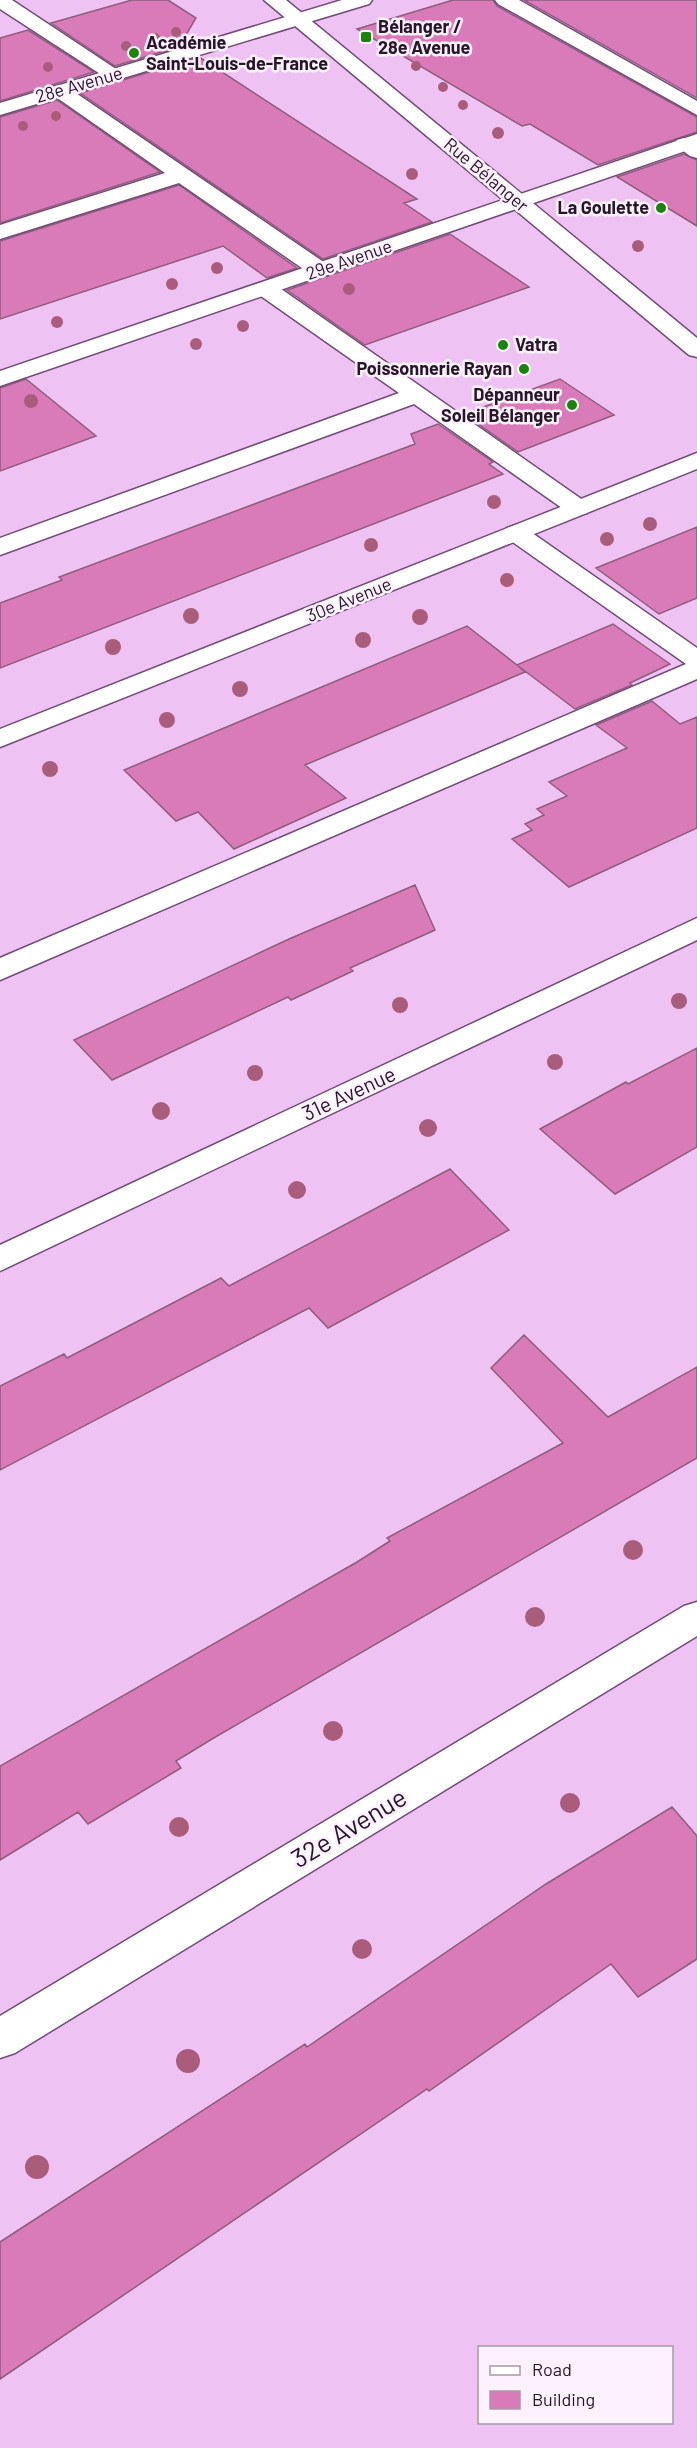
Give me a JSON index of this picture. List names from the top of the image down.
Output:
{
  "streets": {
    "street": [
      "28e Avenue",
      "Rue Bélanger",
      "29e Avenue",
      "30e Avenue",
      "31e Avenue",
      "32e Avenue"
    ]
  },
  "crossings": [
    ["28e Avenue", "Rue Bélanger"],
    ["Rue Bélanger", "29e Avenue"]
  ],
  "places": {
    "transit": ["Bélanger / 28e Avenue"],
    "other": [
      "Académie Saint-Louis-de-France",
      "La Goulette",
      "Vatra",
      "Poissonnerie Rayan",
      "Dépanneur Soleil Bélanger"
    ]
  },
  "legend": ["Road", "Building"]
}
